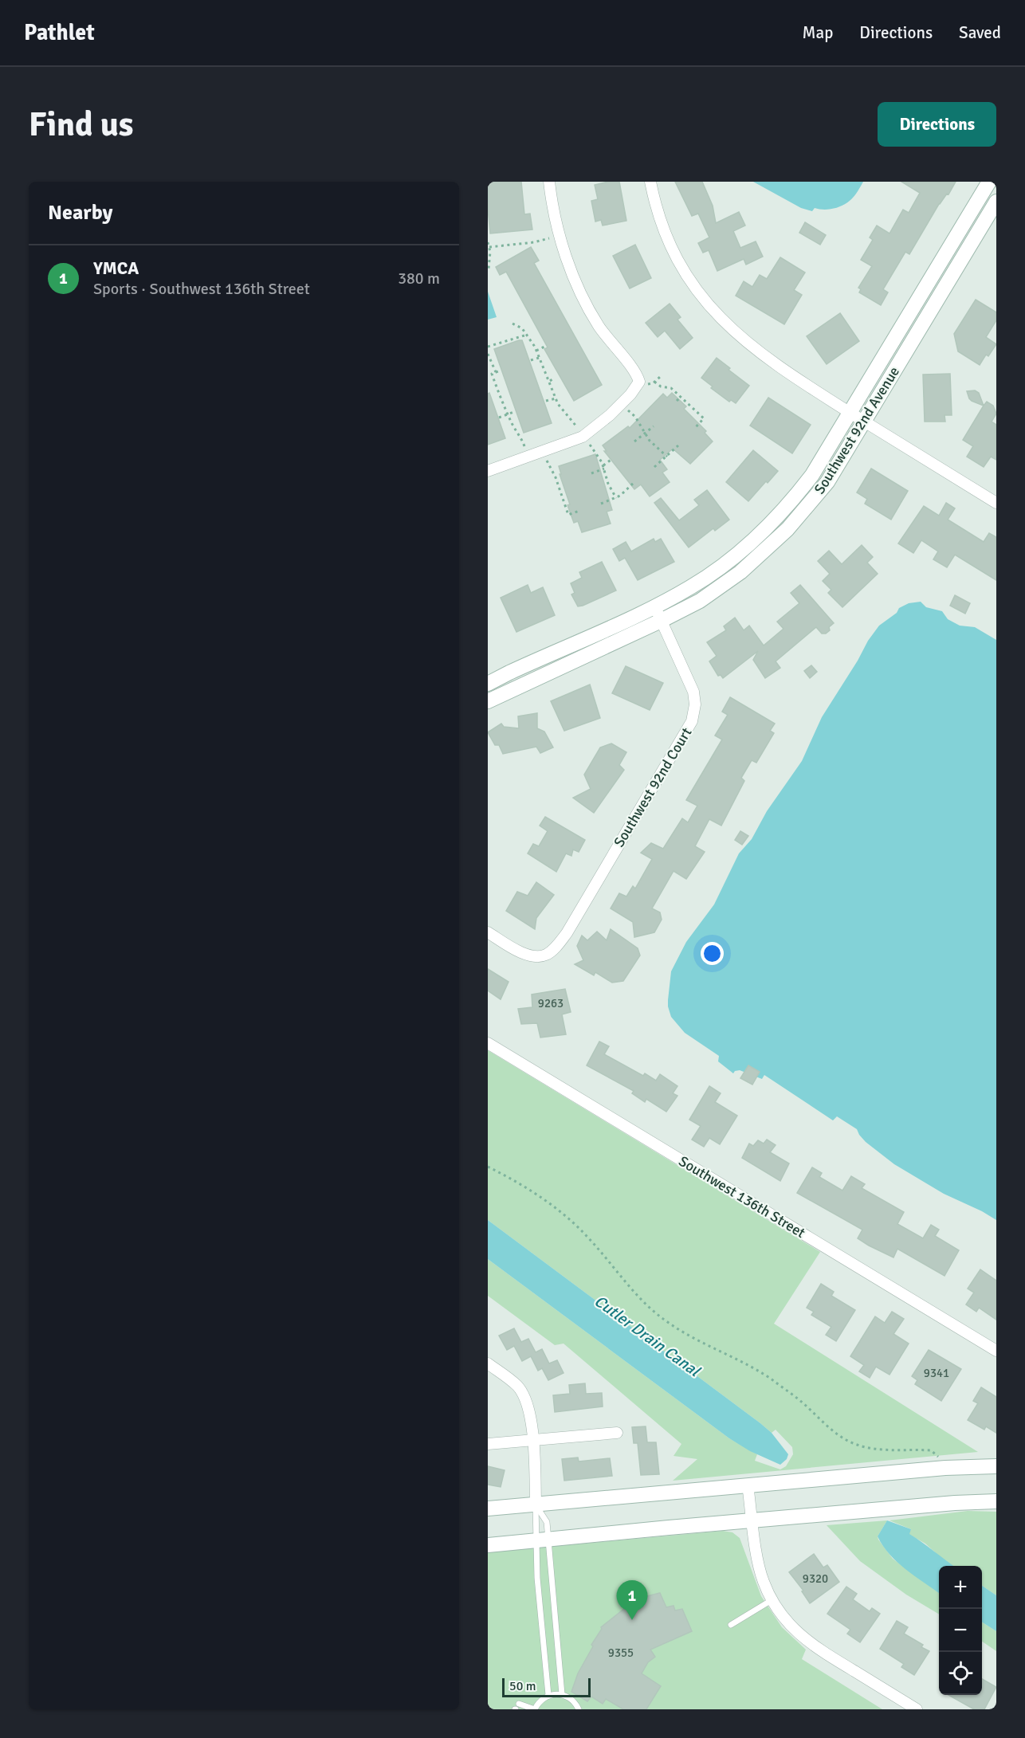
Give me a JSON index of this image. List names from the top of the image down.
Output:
{
  "streets": {
    "street": ["Southwest 92nd Avenue", "Southwest 92nd Court", "Southwest 136th Street"]
  },
  "crossings": [
    ["Southwest 92nd Avenue", "Southwest 92nd Court"]
  ],
  "water": ["Cutler Drain Canal"],
  "house_numbers": [
    "9263",
    "9341",
    "9320",
    "9355"
  ],
  "scale_bar": "50 m",
  "page": {
    "header": "Pathlet",
    "nav": ["Map", "Directions", "Saved"],
    "buttons": "Directions",
    "title": "Find us",
    "heading": "Nearby",
    "list": [
      {
        "mark": "1",
        "name": "YMCA",
        "note": "Sports · Southwest 136th Street",
        "value": "380 m"
      }
    ],
    "map_buttons": ["+", "−"],
    "pins": "1",
    "scale": "50 m"
  }
}
